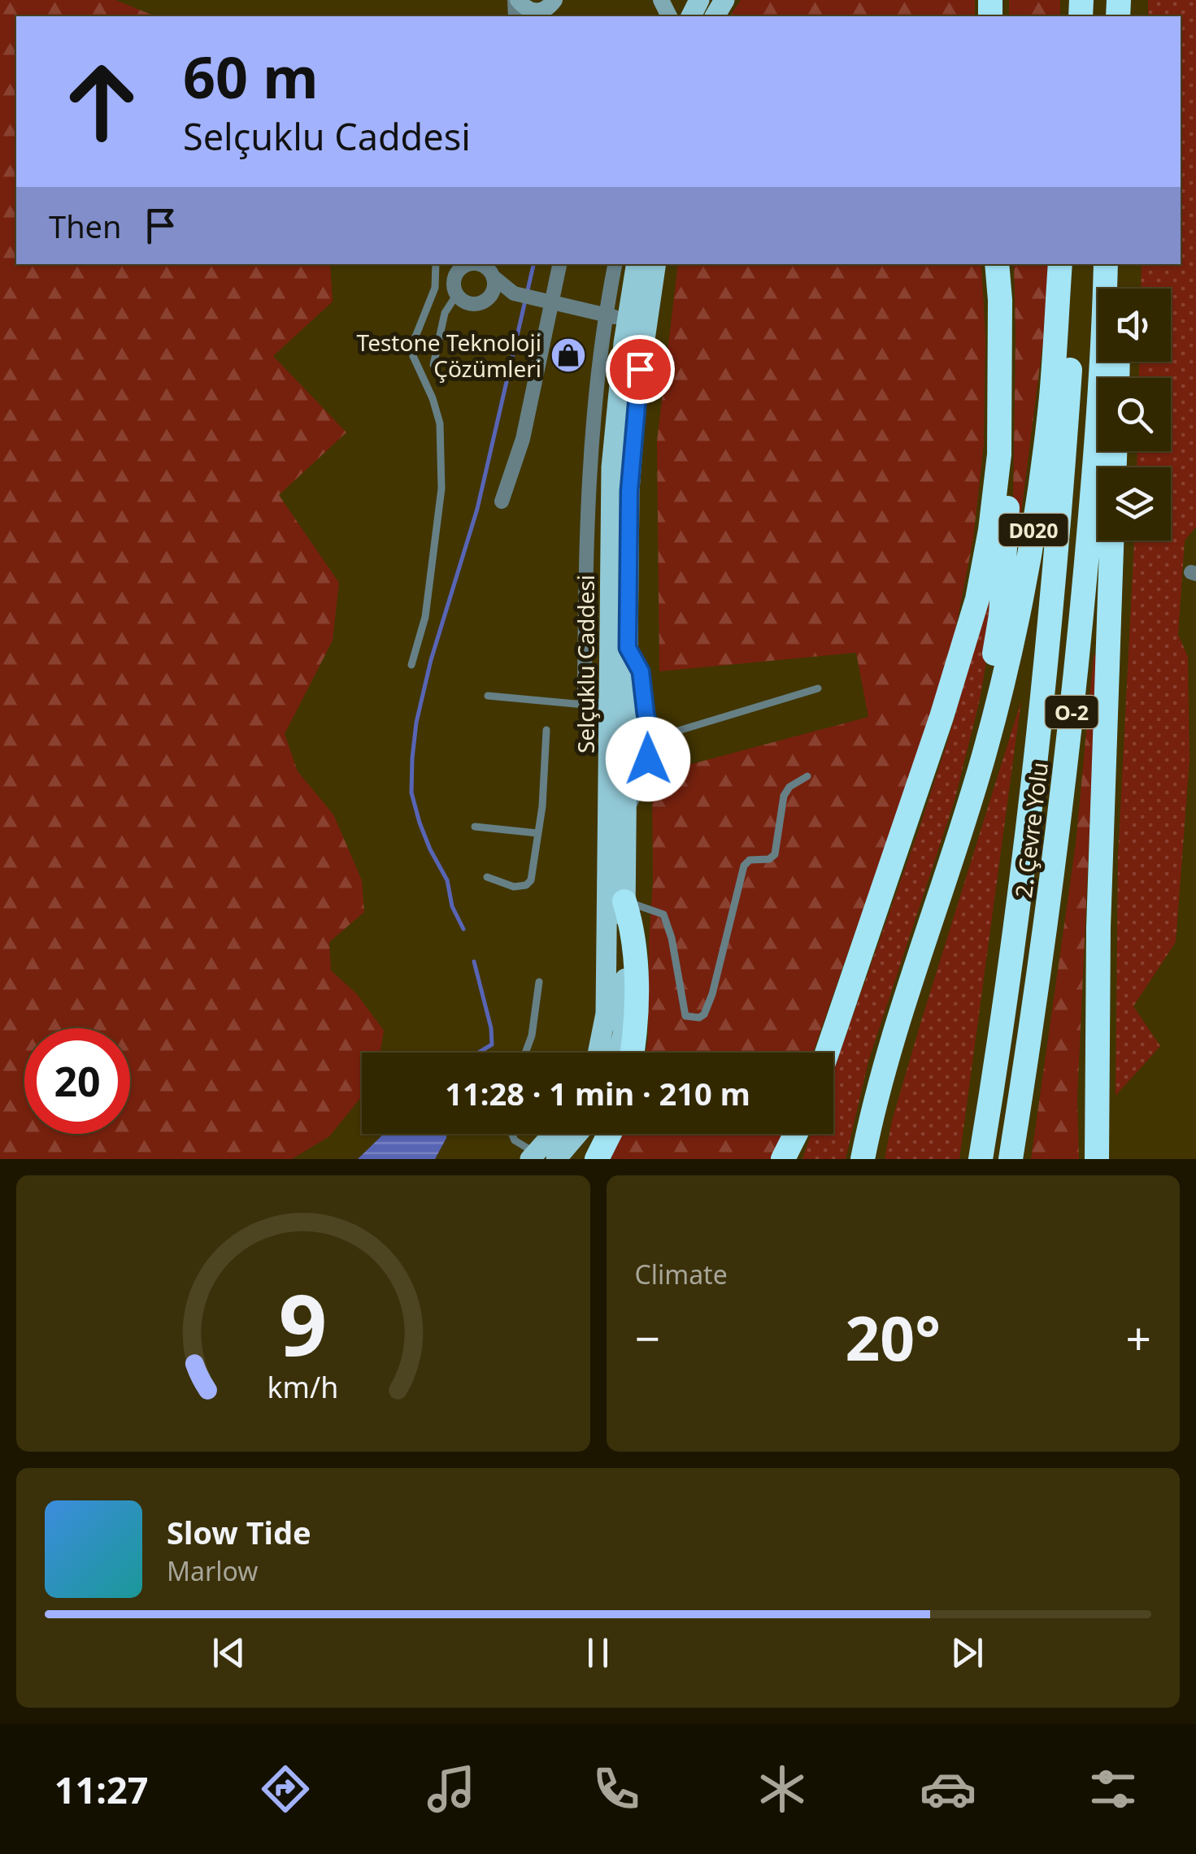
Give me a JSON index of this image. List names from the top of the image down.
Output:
{
  "streets": {
    "highway": ["D020", "O-2", "2. Çevre Yolu"],
    "main road": ["Selçuklu Caddesi"]
  },
  "places": {
    "shop": ["Testone Teknoloji Çözümleri"]
  },
  "page": {
    "turn": ["60 m", "Selçuklu Caddesi"],
    "then": "Then",
    "limit": "20",
    "trip": "11:28 · 1 min · 210 m",
    "tile": "Climate",
    "heat": ["−", "20°", "+"],
    "song": ["Slow Tide", "Marlow"],
    "tabs": "11:27",
    "gauge": ["9", "km/h"]
  }
}
